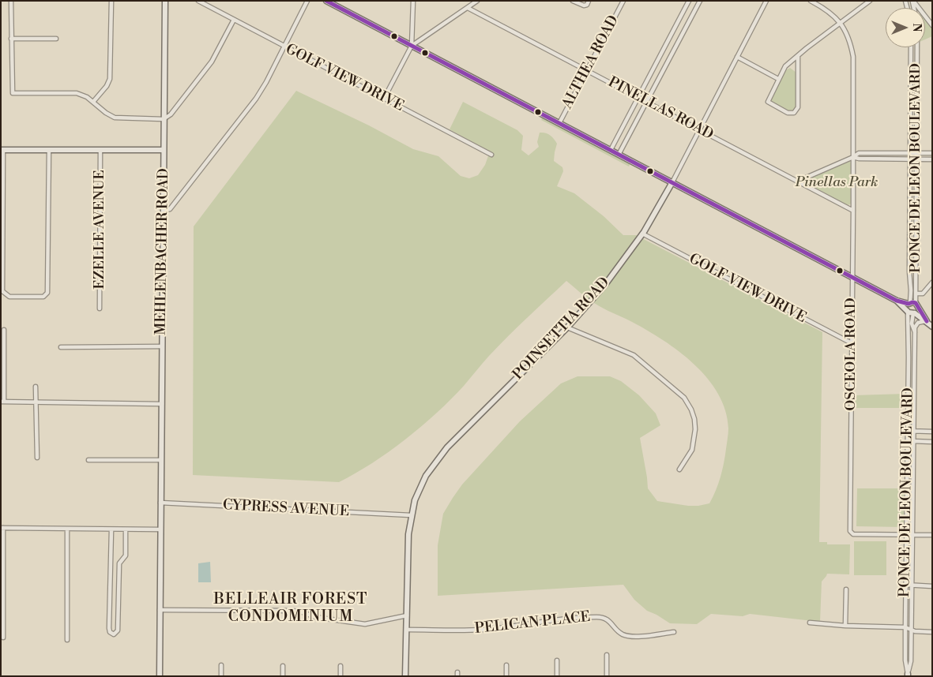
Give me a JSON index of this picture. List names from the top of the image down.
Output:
{
  "streets": {
    "street": [
      "ALTHEA ROAD",
      "GOLF VIEW DRIVE",
      "PINELLAS ROAD",
      "PONCE DE LEON BOULEVARD",
      "EZELLE AVENUE",
      "MEHLENBACHER ROAD",
      "POINSETTIA ROAD",
      "OSCEOLA ROAD",
      "CYPRESS AVENUE",
      "PELICAN PLACE"
    ]
  },
  "crossings": [
    ["ALTHEA ROAD", "PINELLAS ROAD"],
    ["GOLF VIEW DRIVE", "POINSETTIA ROAD"],
    ["GOLF VIEW DRIVE", "OSCEOLA ROAD"],
    ["PINELLAS ROAD", "POINSETTIA ROAD"],
    ["PINELLAS ROAD", "OSCEOLA ROAD"],
    ["PONCE DE LEON BOULEVARD", "OSCEOLA ROAD"],
    ["MEHLENBACHER ROAD", "CYPRESS AVENUE"],
    ["POINSETTIA ROAD", "CYPRESS AVENUE"],
    ["POINSETTIA ROAD", "PELICAN PLACE"]
  ],
  "districts": ["BELLEAIR FOREST CONDOMINIUM"],
  "parks": ["Pinellas Park"],
  "north": "right"
}
